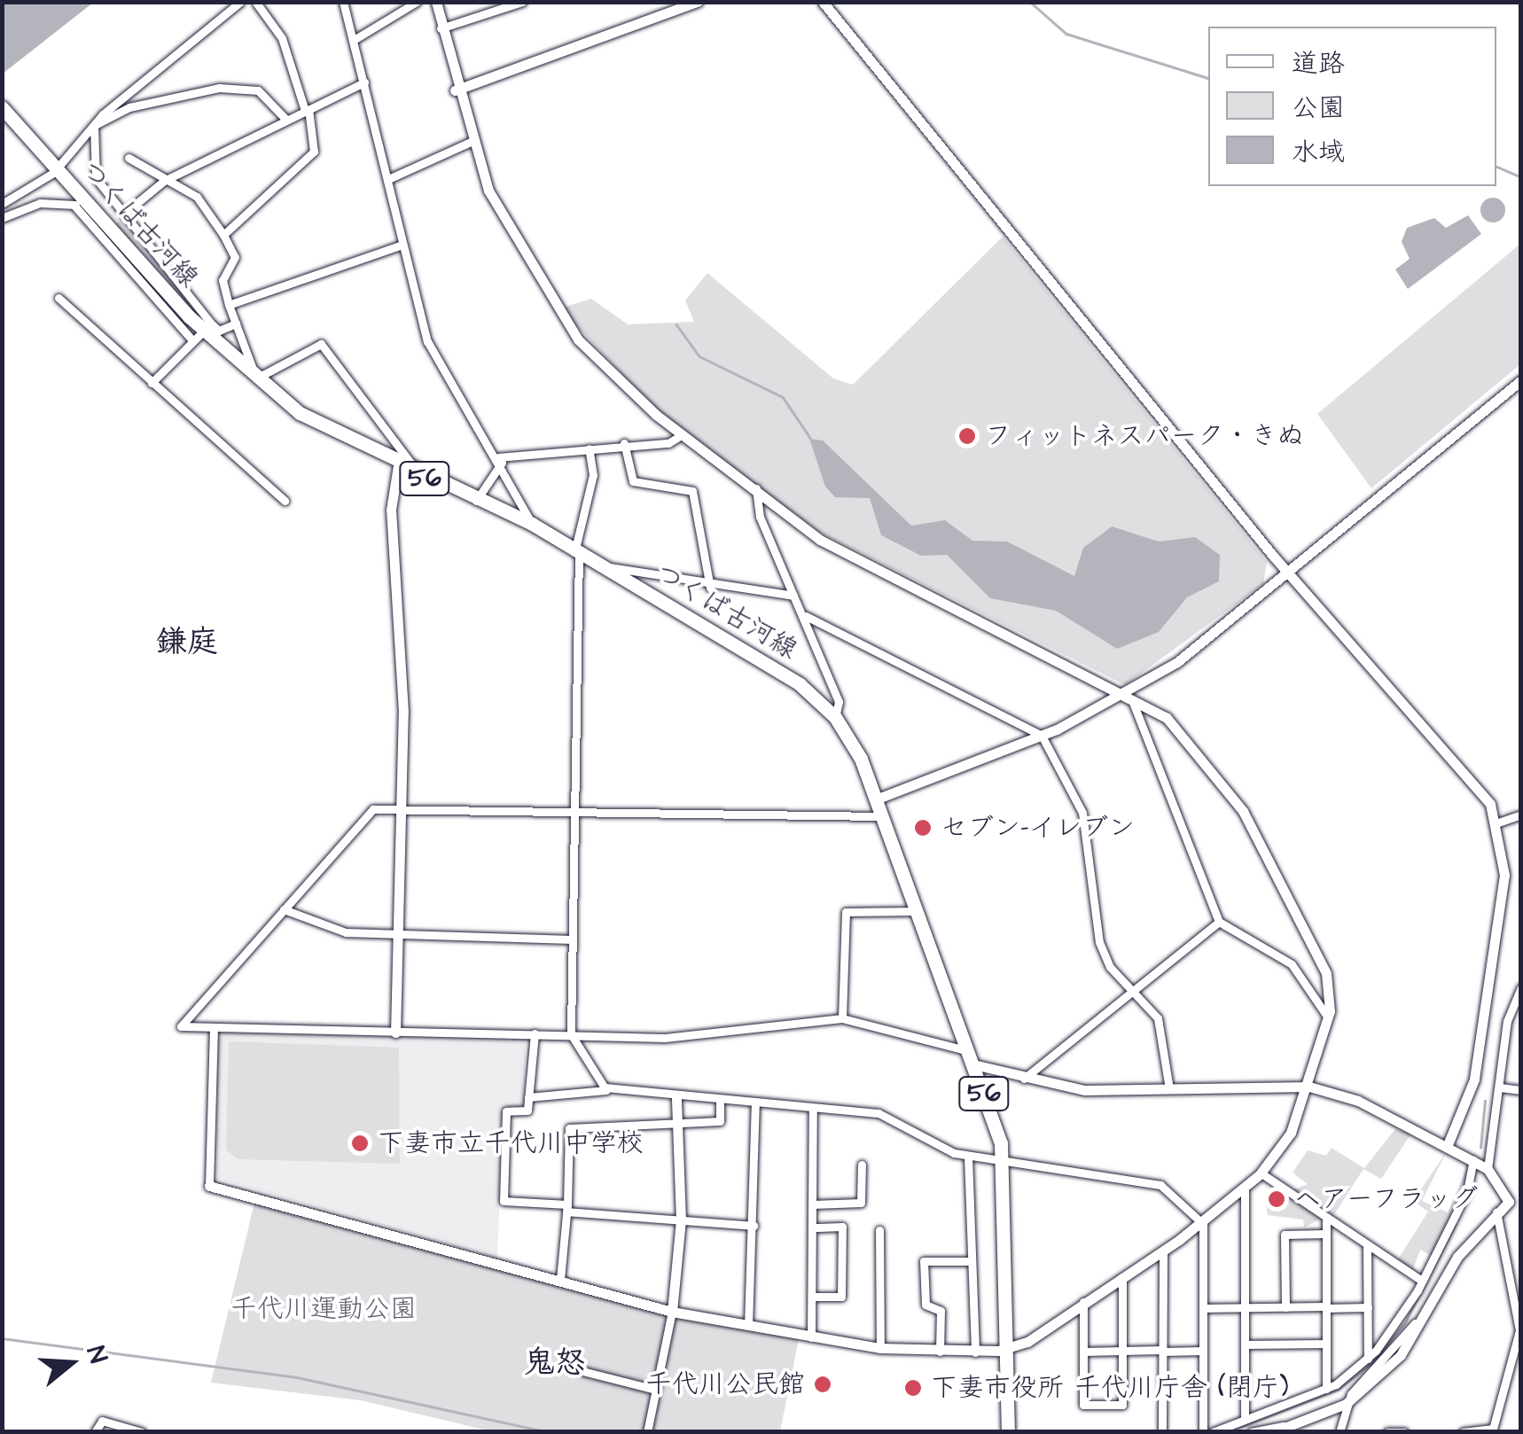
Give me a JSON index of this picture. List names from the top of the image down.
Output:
{
  "streets": {
    "main road": ["つくば古河線", "56"]
  },
  "districts": ["鎌庭", "鬼怒"],
  "parks": ["千代川運動公園"],
  "places": [
    "フィットネスパーク・きぬ",
    "セブン-イレブン",
    "下妻市立千代川中学校",
    "ヘアーフラッグ",
    "千代川公民館",
    "下妻市役所 千代川庁舎 (閉庁)"
  ],
  "legend": ["道路", "公園", "水域"],
  "north": "right"
}
